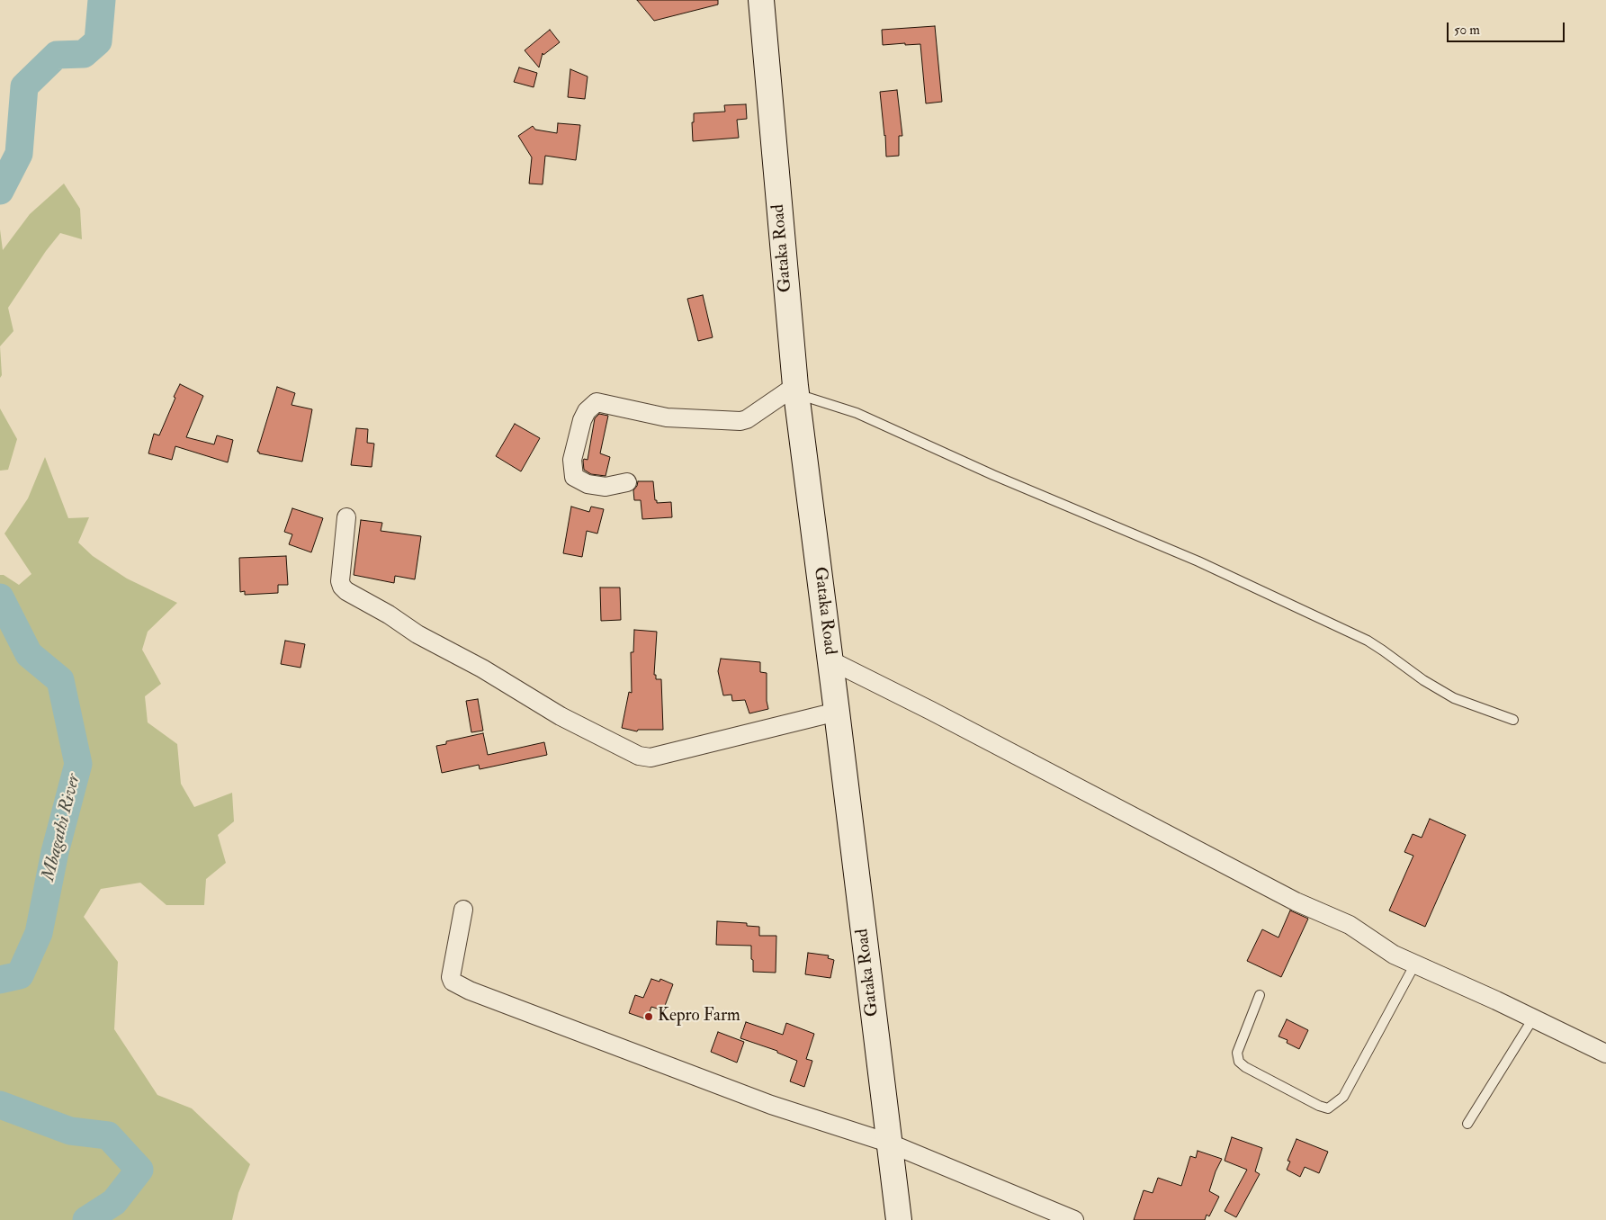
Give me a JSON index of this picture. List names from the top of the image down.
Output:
{
  "streets": {
    "street": ["Gataka Road"]
  },
  "water": ["Mbagathi River"],
  "places": ["Kepro Farm"],
  "scale_bar": "50 m"
}
